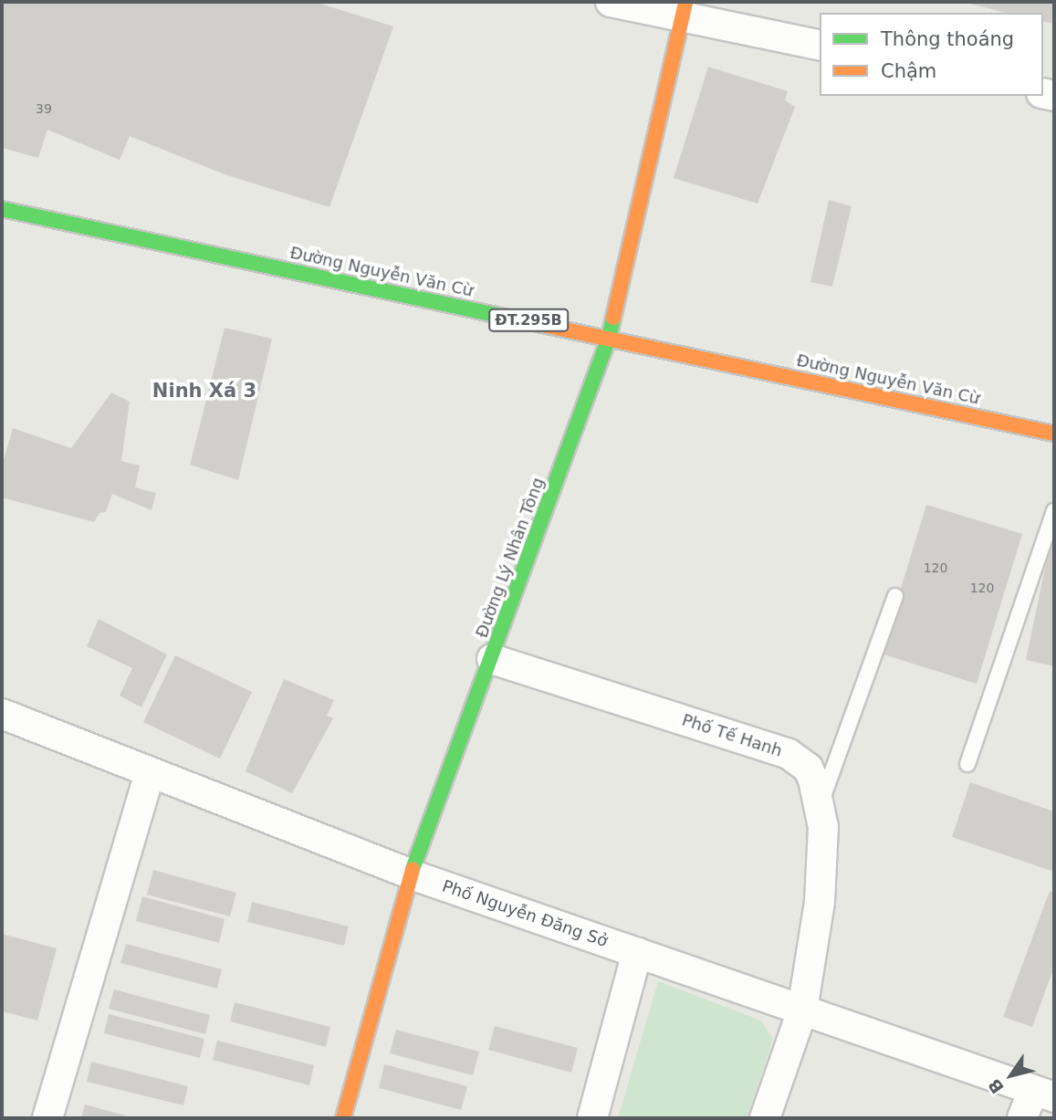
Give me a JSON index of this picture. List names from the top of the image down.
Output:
{
  "streets": {
    "street": [
      "Đường Nguyễn Văn Cừ",
      "ĐT.295B",
      "Đường Lý Nhân Tông",
      "Phố Tế Hanh",
      "Phố Nguyễn Đăng Sở"
    ]
  },
  "crossings": [
    ["Đường Nguyễn Văn Cừ", "Đường Lý Nhân Tông"],
    ["Đường Lý Nhân Tông", "Phố Tế Hanh"],
    ["Đường Lý Nhân Tông", "Phố Nguyễn Đăng Sở"],
    ["Phố Tế Hanh", "Phố Nguyễn Đăng Sở"]
  ],
  "districts": ["Ninh Xá 3"],
  "house_numbers": ["39", "120", "120"],
  "legend": ["Thông thoáng", "Chậm"],
  "north": "bottom left"
}
